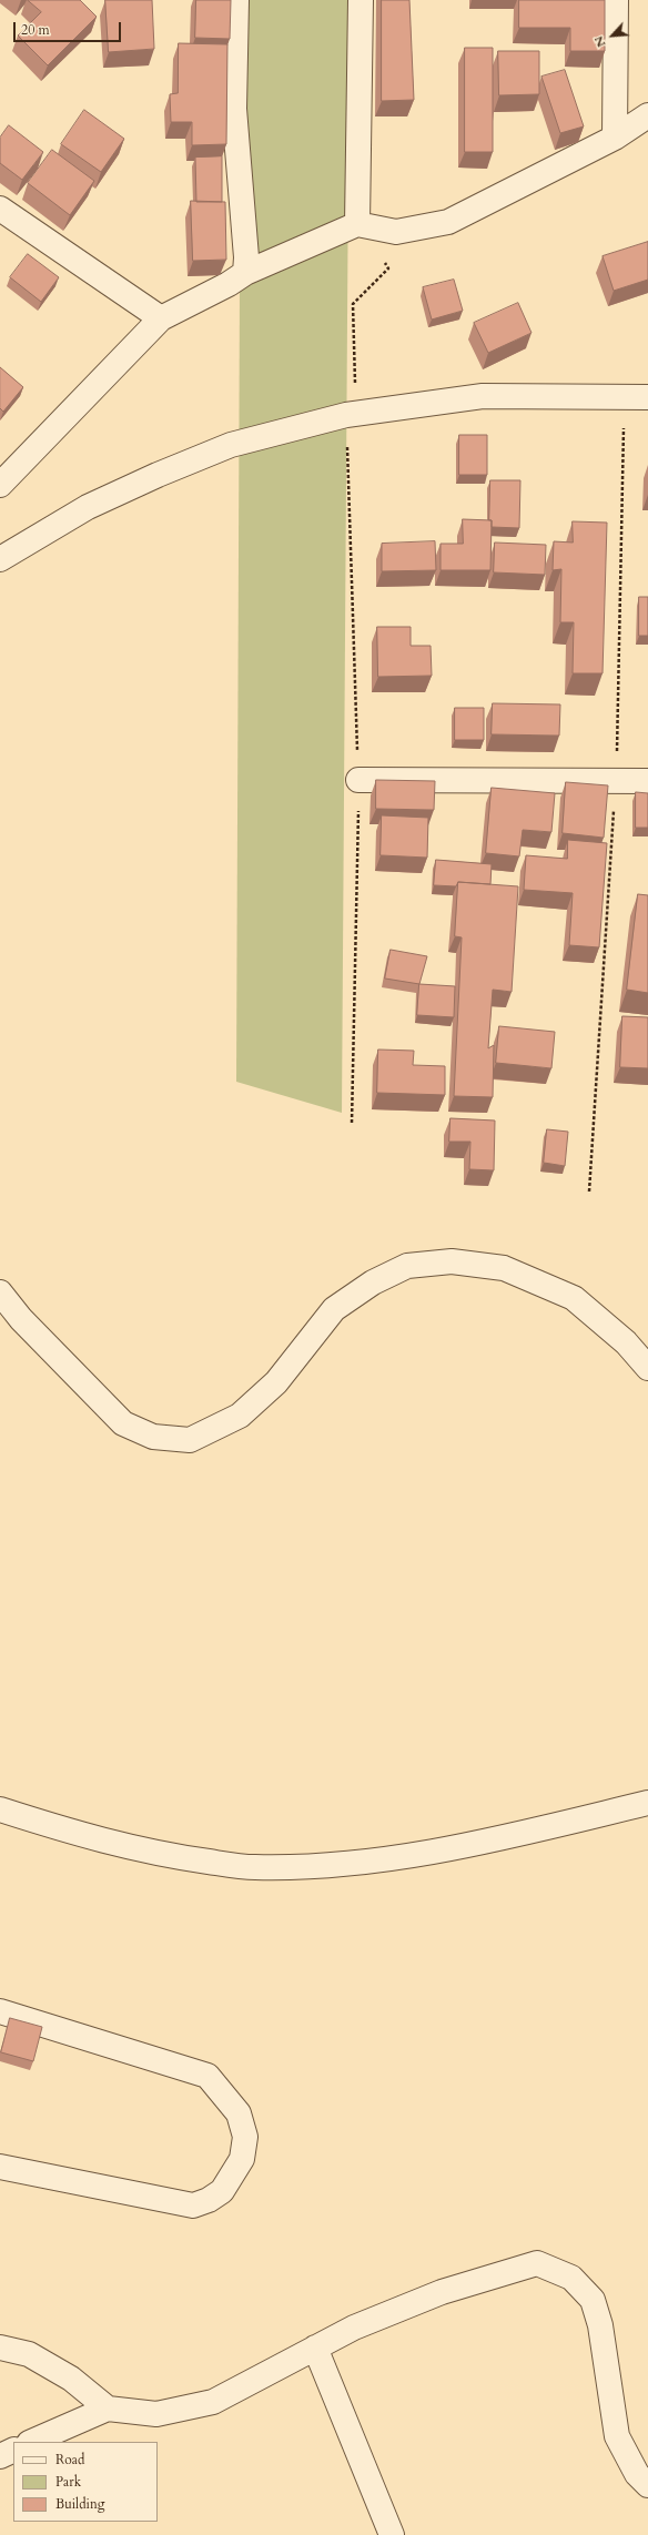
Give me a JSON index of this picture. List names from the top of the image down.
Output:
{
  "legend": ["Road", "Park", "Building"],
  "scale_bar": "20 m",
  "north": "bottom left"
}
